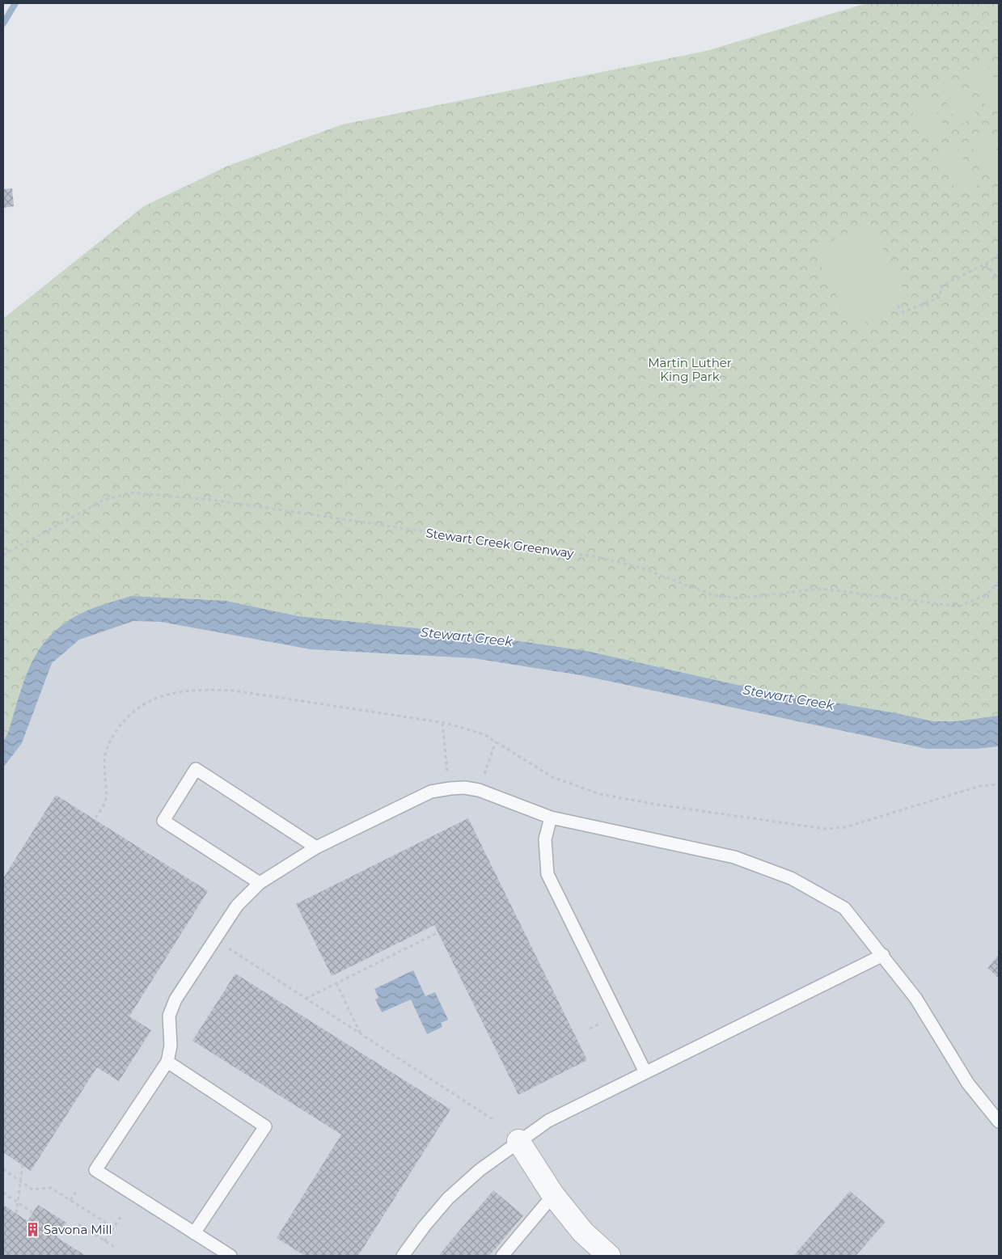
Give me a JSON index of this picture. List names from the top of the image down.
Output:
{
  "streets": {
    "path": ["Stewart Creek Greenway"]
  },
  "water": ["Stewart Creek"],
  "parks": ["Martin Luther King Park"],
  "places": {
    "building": ["Savona Mill"]
  }
}
